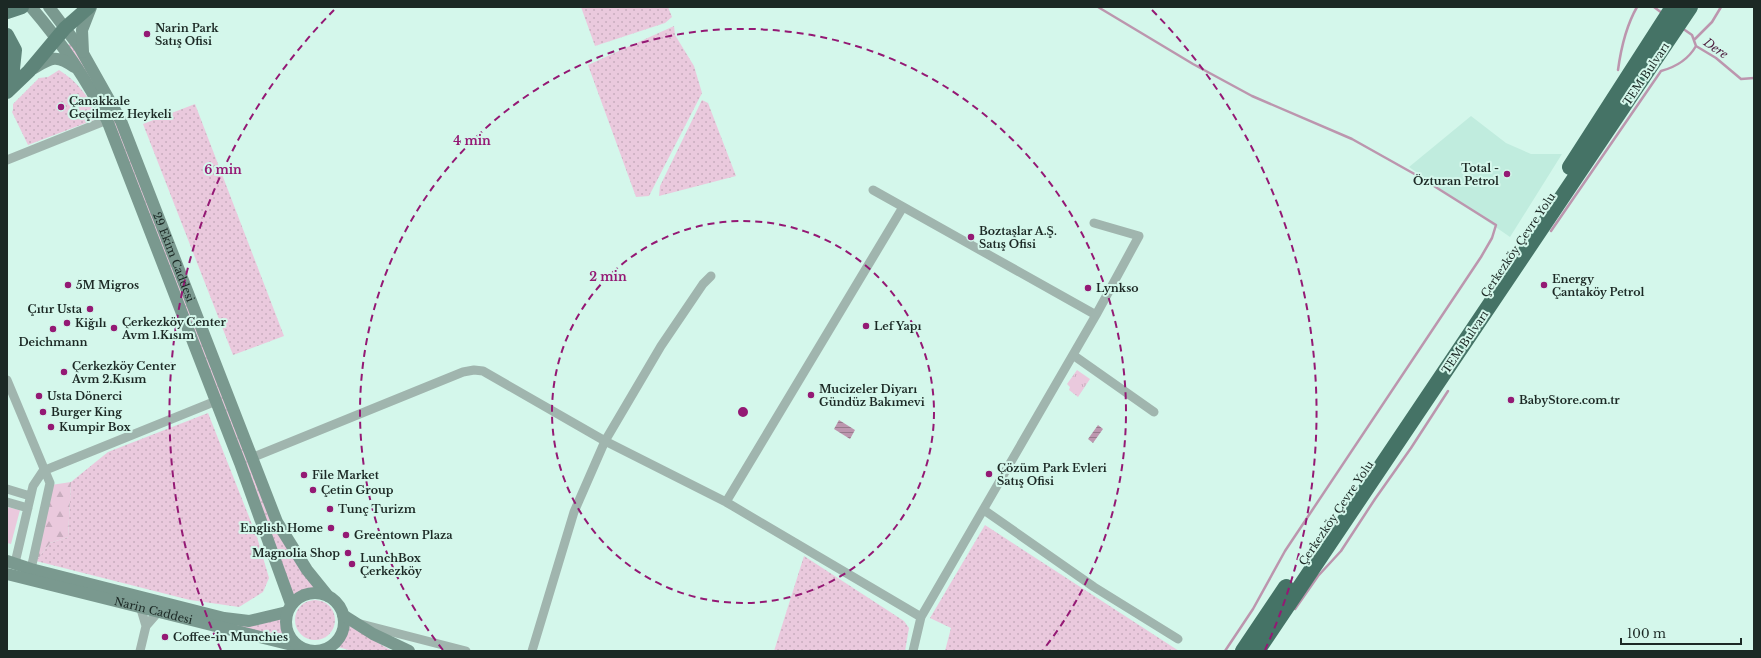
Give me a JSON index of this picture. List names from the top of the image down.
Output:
{
  "streets": {
    "highway": ["TEM Bulvarı", "Çerkezköy Çevre Yolu"],
    "main road": ["29 Ekim Caddesi", "Narin Caddesi"]
  },
  "crossings": [
    ["TEM Bulvarı", "Çerkezköy Çevre Yolu"],
    ["29 Ekim Caddesi", "Narin Caddesi"]
  ],
  "water": ["Dere"],
  "places": [
    "Narin Park Satış Ofisi",
    "Çanakkale Geçilmez Heykeli",
    "Total - Özturan Petrol",
    "Boztaşlar A.Ş. Satış Ofisi",
    "5M Migros",
    "Energy Çantaköy Petrol",
    "Lynkso",
    "Çıtır Usta",
    "Kiğılı",
    "Lef Yapı",
    "Çerkezköy Center Avm 1.Kısım",
    "Deichmann",
    "Çerkezköy Center Avm 2.Kısım",
    "Mucizeler Diyarı Gündüz Bakımevi",
    "Usta Dönerci",
    "BabyStore.com.tr",
    "Burger King",
    "Kumpir Box",
    "Çözüm Park Evleri Satış Ofisi",
    "File Market",
    "Çetin Group",
    "Tunç Turizm",
    "English Home",
    "Greentown Plaza",
    "Magnolia Shop",
    "LunchBox Çerkezköy",
    "Coffee-in Munchies"
  ],
  "scale_bar": "100 m",
  "rings": ["4 min", "6 min", "2 min"]
}
